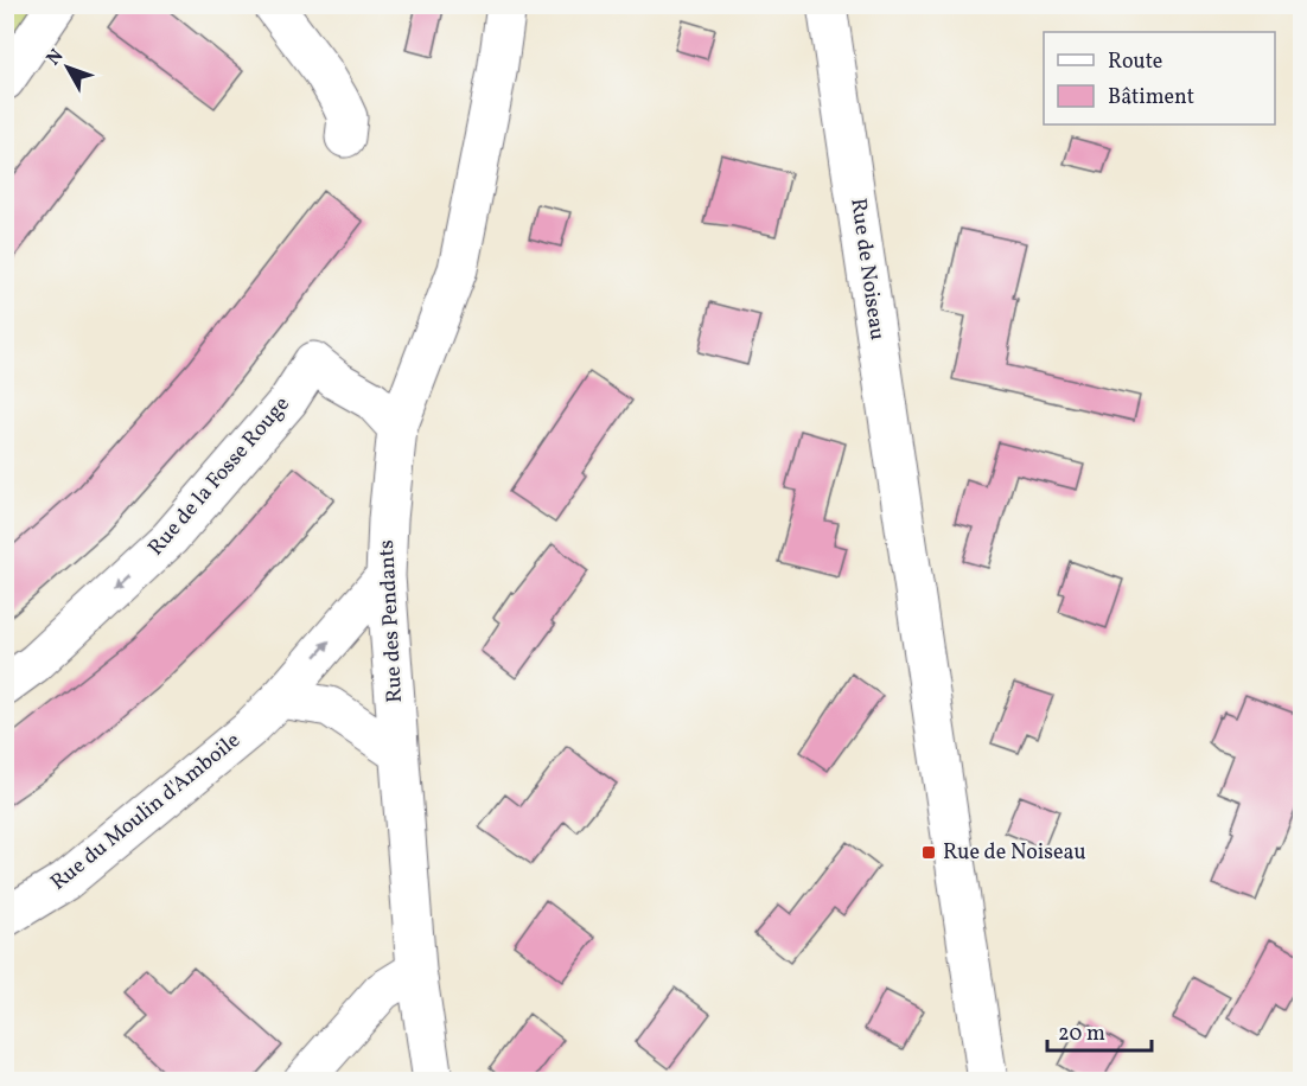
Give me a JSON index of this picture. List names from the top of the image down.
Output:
{
  "streets": {
    "street": [
      "Rue de Noiseau",
      "Rue de la Fosse Rouge",
      "Rue des Pendants",
      "Rue du Moulin d'Amboile"
    ]
  },
  "crossings": [
    ["Rue de la Fosse Rouge", "Rue des Pendants"],
    ["Rue des Pendants", "Rue du Moulin d'Amboile"]
  ],
  "one_way": ["Rue de la Fosse Rouge"],
  "places": {
    "transit": ["Rue de Noiseau"]
  },
  "legend": ["Route", "Bâtiment"],
  "scale_bar": "20 m",
  "north": "top left"
}
